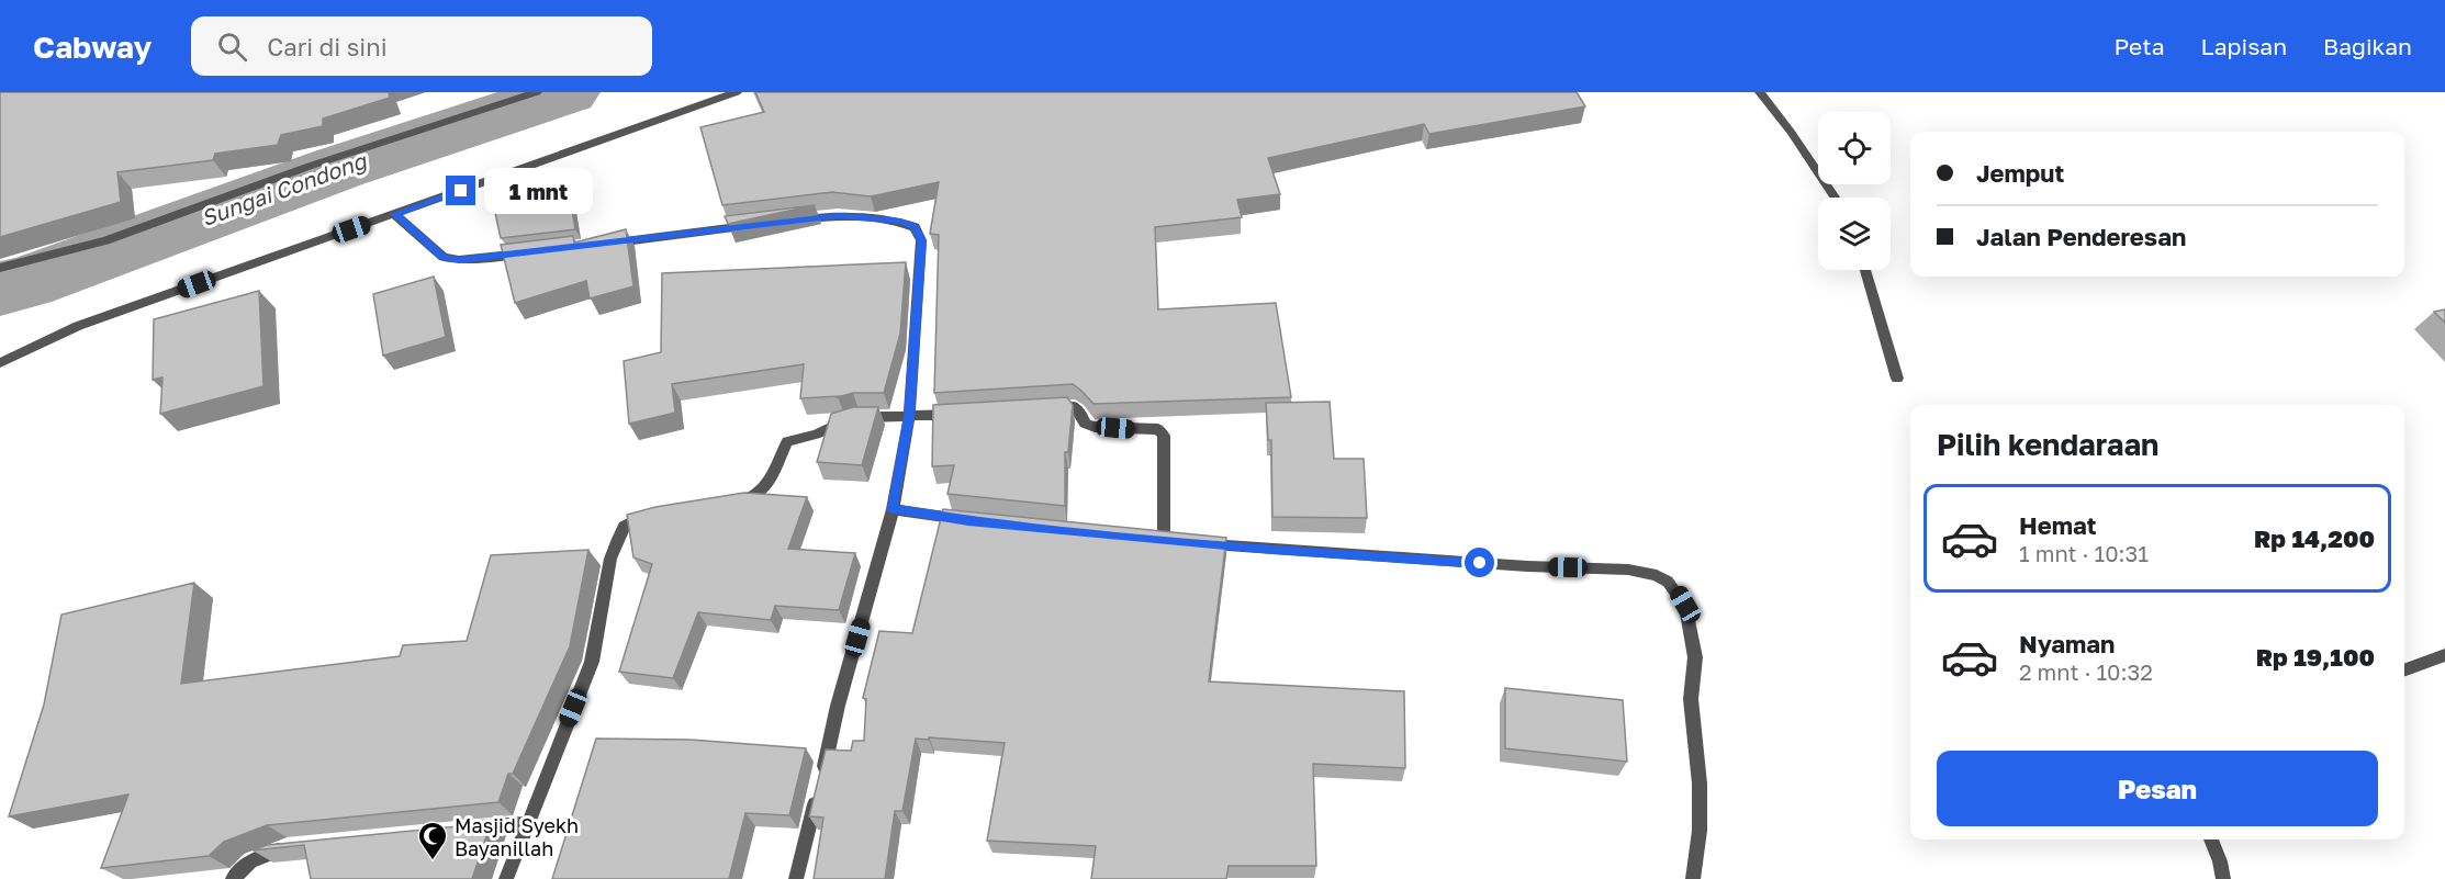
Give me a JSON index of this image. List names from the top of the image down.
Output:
{
  "water": ["Sungai Condong"],
  "places": {
    "mosque": ["Masjid Syekh Bayanillah"]
  },
  "page": {
    "header": "Cabway",
    "search": "Cari di sini",
    "nav": ["Peta", "Lapisan", "Bagikan"],
    "banner": ["Jemput", "Jalan Penderesan"],
    "bubble": "1 mnt",
    "heading": "Pilih kendaraan",
    "list": [
      {
        "name": "Hemat",
        "note": "1 mnt · 10:31",
        "value": "Rp 14,200"
      },
      {
        "name": "Nyaman",
        "note": "2 mnt · 10:32",
        "value": "Rp 19,100"
      }
    ],
    "buttons": "Pesan"
  }
}
